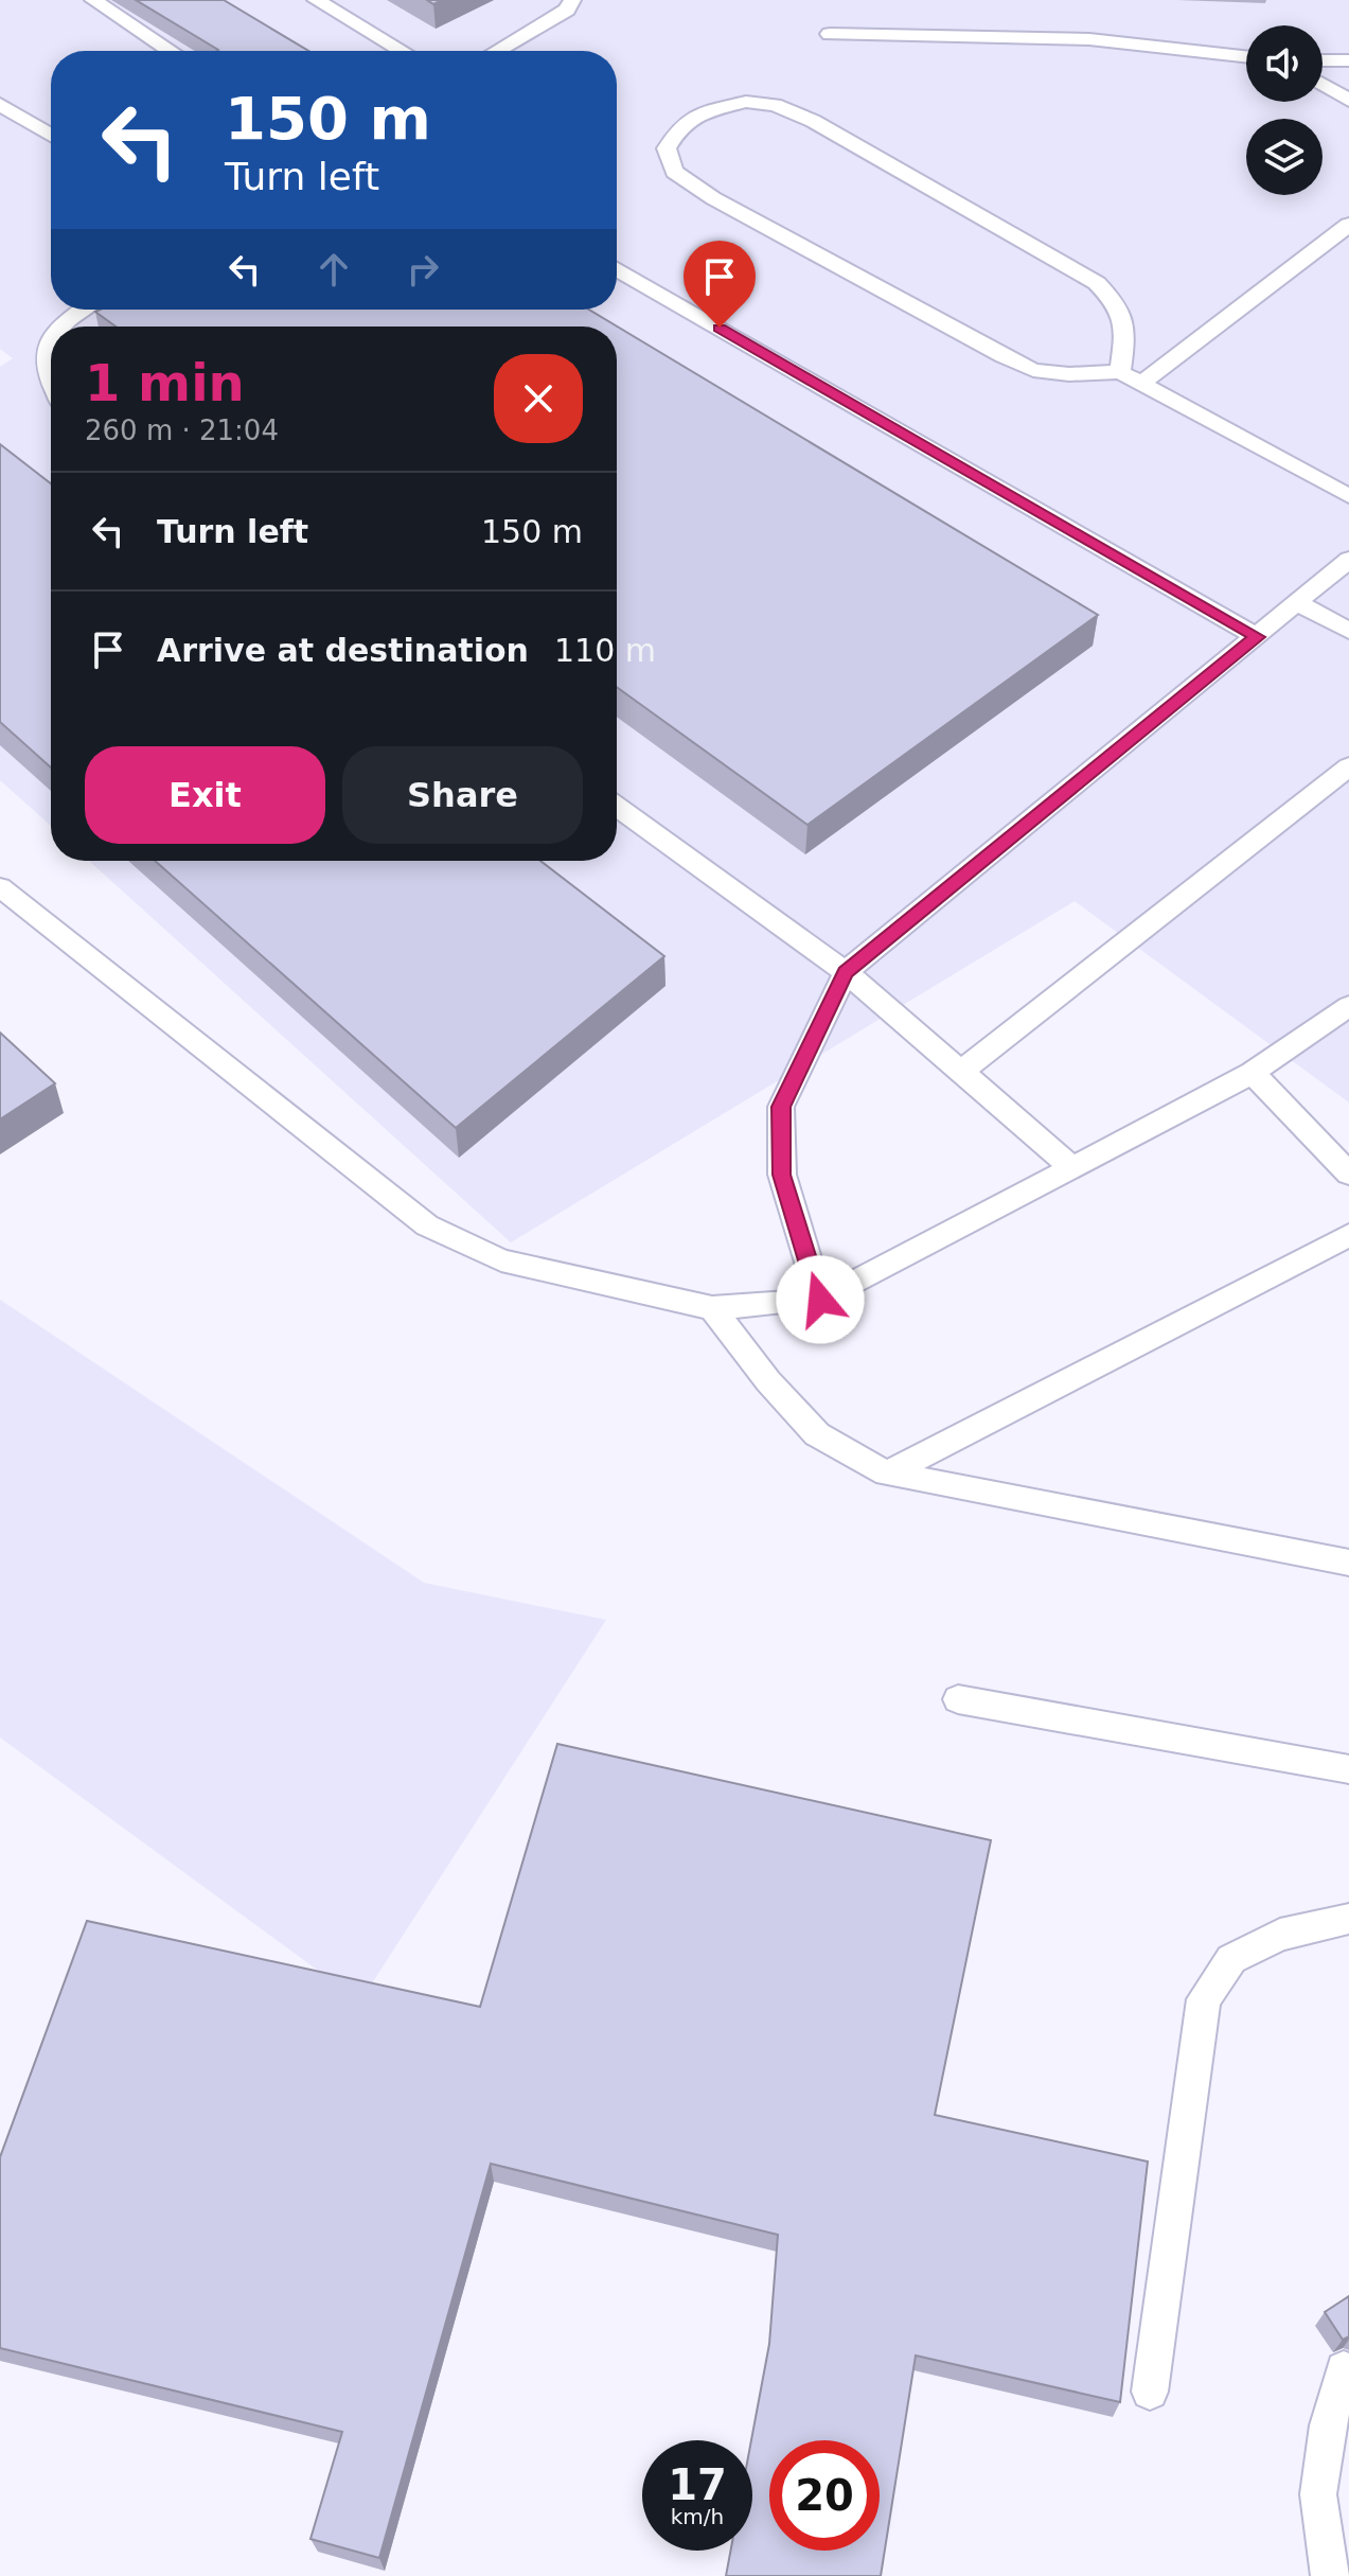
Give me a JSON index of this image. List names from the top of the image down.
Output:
{
  "page": {
    "turn": ["150 m", "Turn left"],
    "heading": ["1 min", "260 m · 21:04"],
    "list": [
      {
        "name": "Turn left",
        "value": "150 m"
      },
      {
        "name": "Arrive at destination",
        "value": "110 m"
      }
    ],
    "buttons": ["Exit", "Share"],
    "speed": "17 km/h",
    "limit": "20"
  }
}
